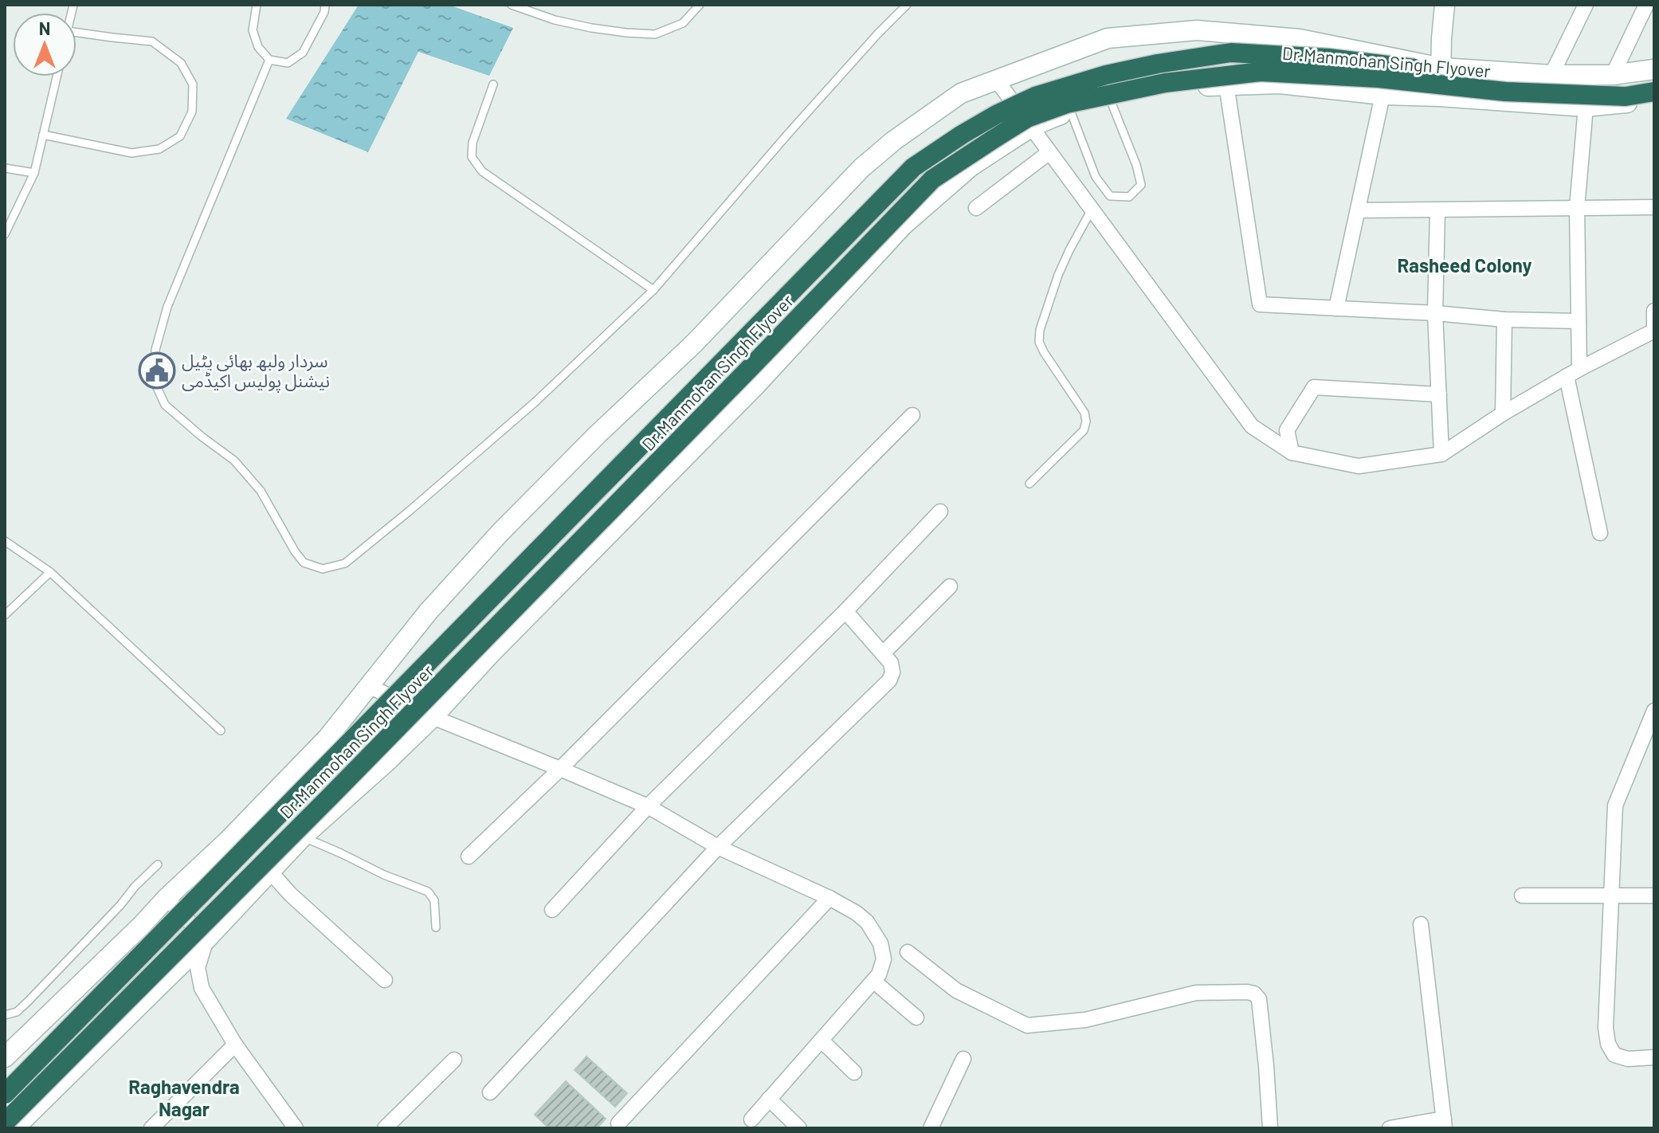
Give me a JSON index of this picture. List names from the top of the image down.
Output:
{
  "streets": {
    "highway": ["Dr.Manmohan Singh Flyover"]
  },
  "districts": ["Rasheed Colony", "Raghavendra Nagar"],
  "places": {
    "public building": ["سردار ولبھ بھائی پٹیل نیشنل پولیس اکیڈمی"]
  },
  "north": "top"
}
